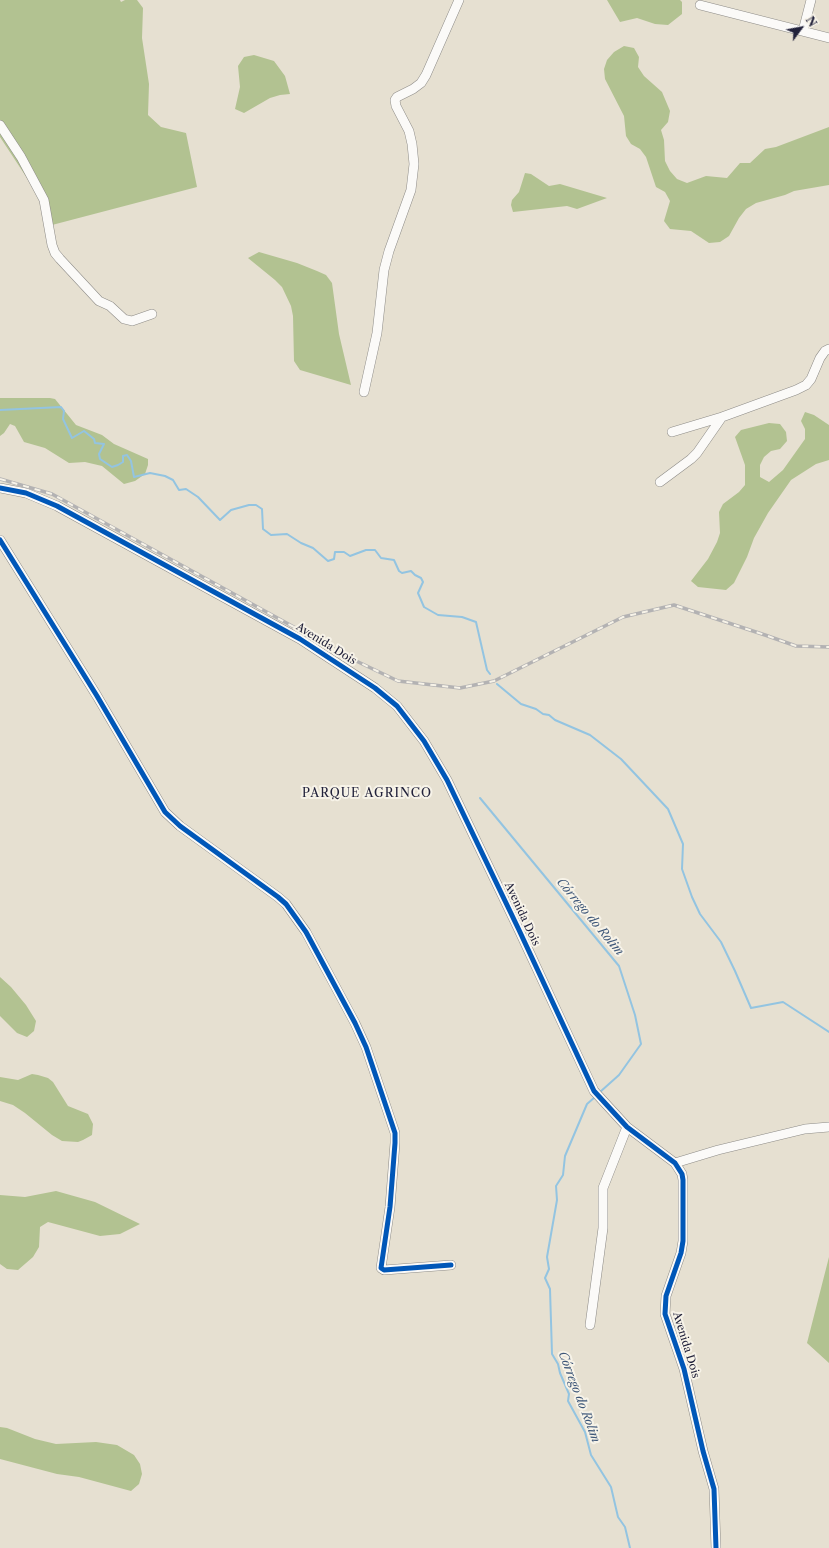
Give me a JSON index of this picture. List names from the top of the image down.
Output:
{
  "streets": {
    "street": ["Avenida Dois"]
  },
  "districts": ["PARQUE AGRINCO"],
  "water": ["Córrego do Rolim"],
  "north": "top right"
}
